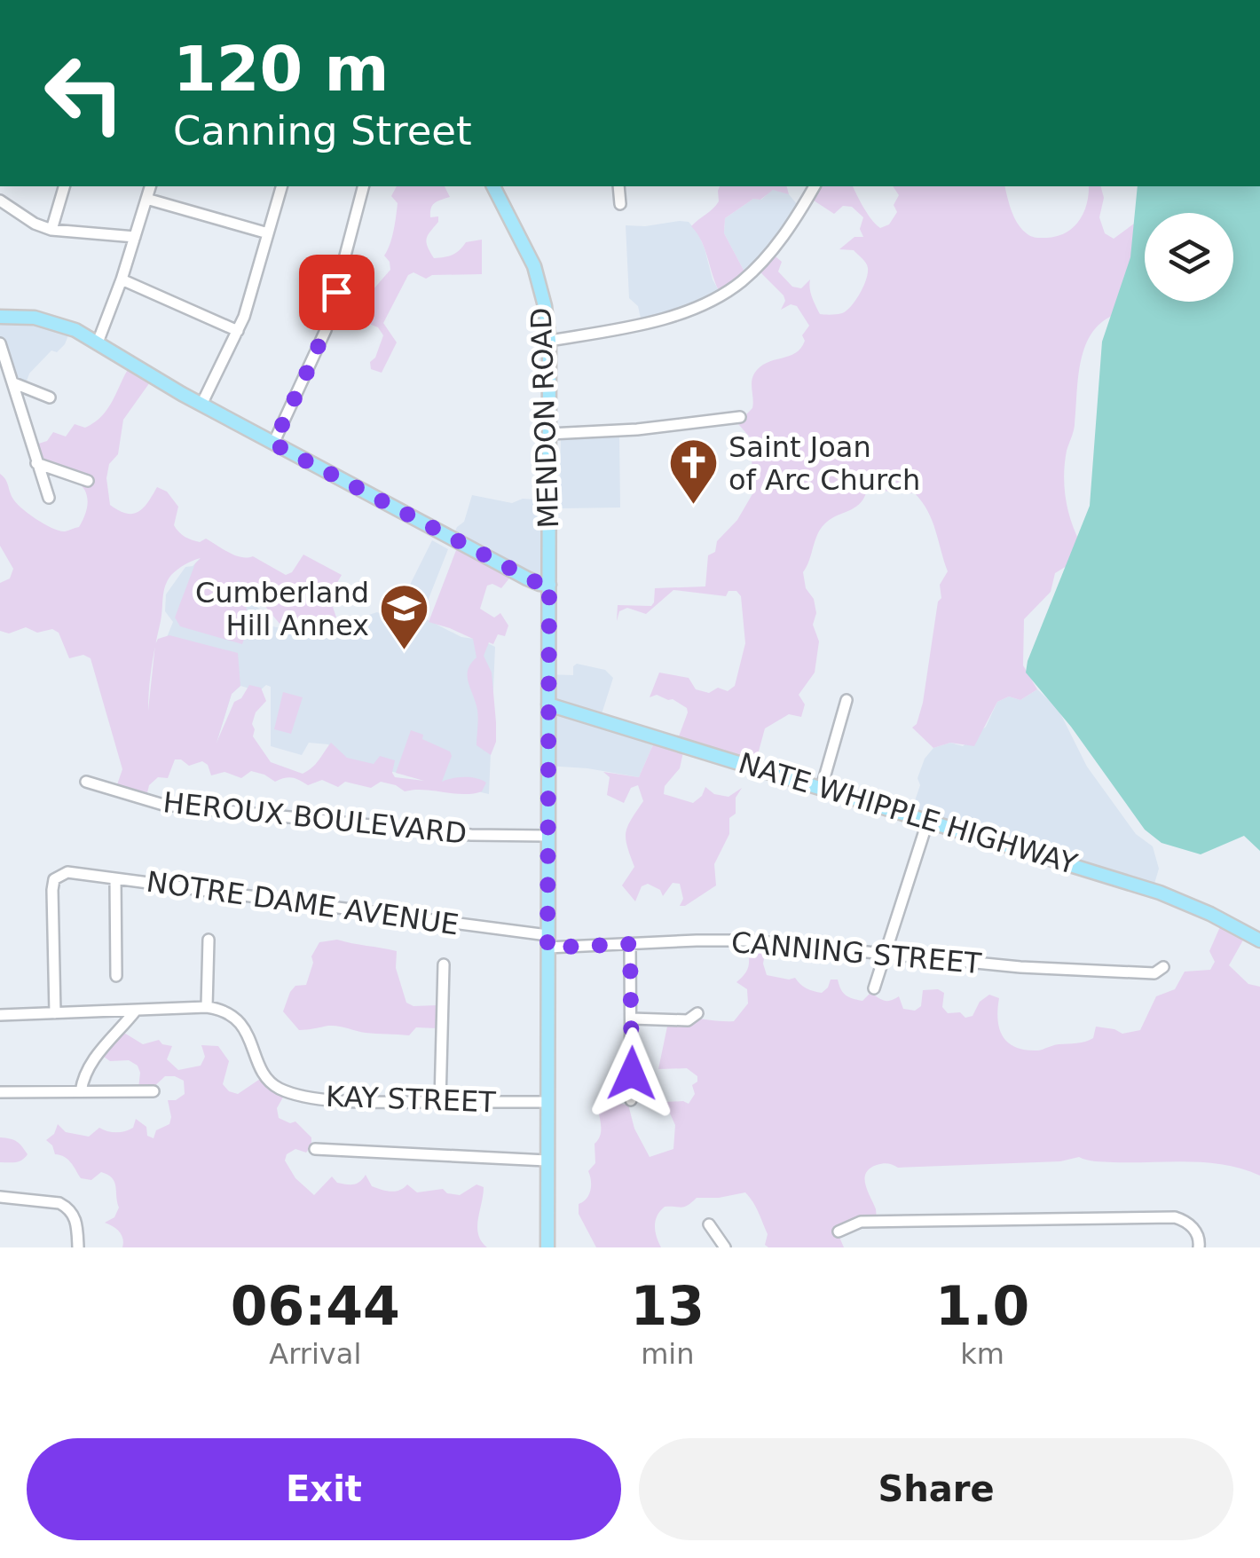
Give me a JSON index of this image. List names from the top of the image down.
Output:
{
  "streets": {
    "main road": ["MENDON ROAD", "NATE WHIPPLE HIGHWAY"],
    "street": [
      "HEROUX BOULEVARD",
      "NOTRE DAME AVENUE",
      "CANNING STREET",
      "KAY STREET"
    ]
  },
  "crossings": [
    ["MENDON ROAD", "NATE WHIPPLE HIGHWAY"],
    ["MENDON ROAD", "HEROUX BOULEVARD"],
    ["MENDON ROAD", "NOTRE DAME AVENUE"],
    ["MENDON ROAD", "CANNING STREET"],
    ["MENDON ROAD", "KAY STREET"],
    ["NOTRE DAME AVENUE", "CANNING STREET"]
  ],
  "places": {
    "church": ["Saint Joan of Arc Church"],
    "school or university": ["Cumberland Hill Annex"]
  },
  "page": {
    "turn": ["120 m", "Canning Street"],
    "eta": [
      "06:44",
      "Arrival",
      "13",
      "min",
      "1.0",
      "km"
    ],
    "buttons": ["Exit", "Share"]
  }
}
